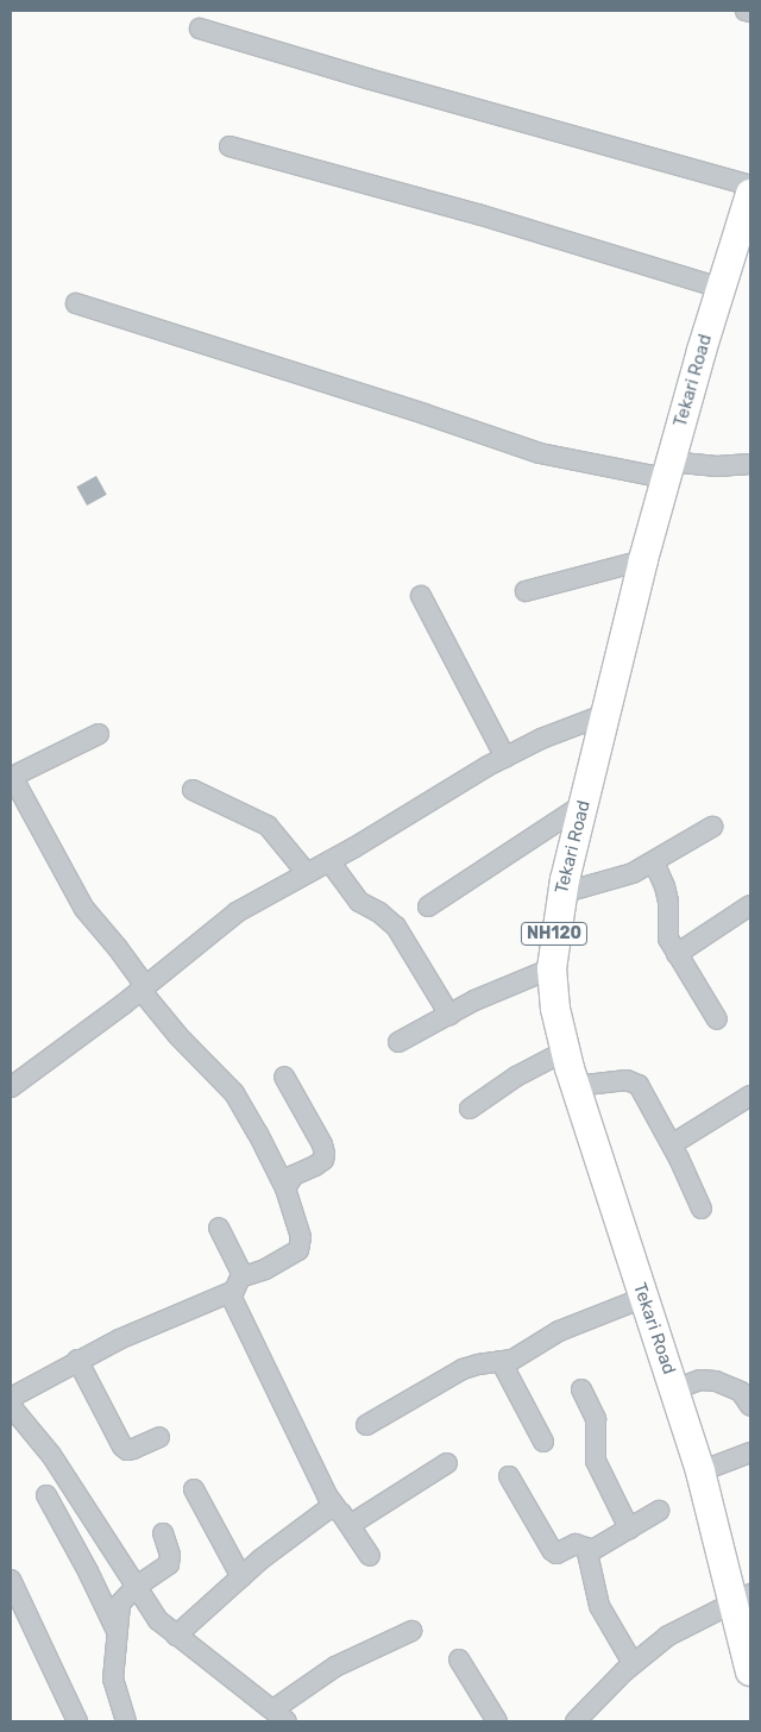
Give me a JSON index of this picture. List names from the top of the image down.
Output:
{
  "streets": {
    "highway": ["Tekari Road", "NH120"]
  }
}
